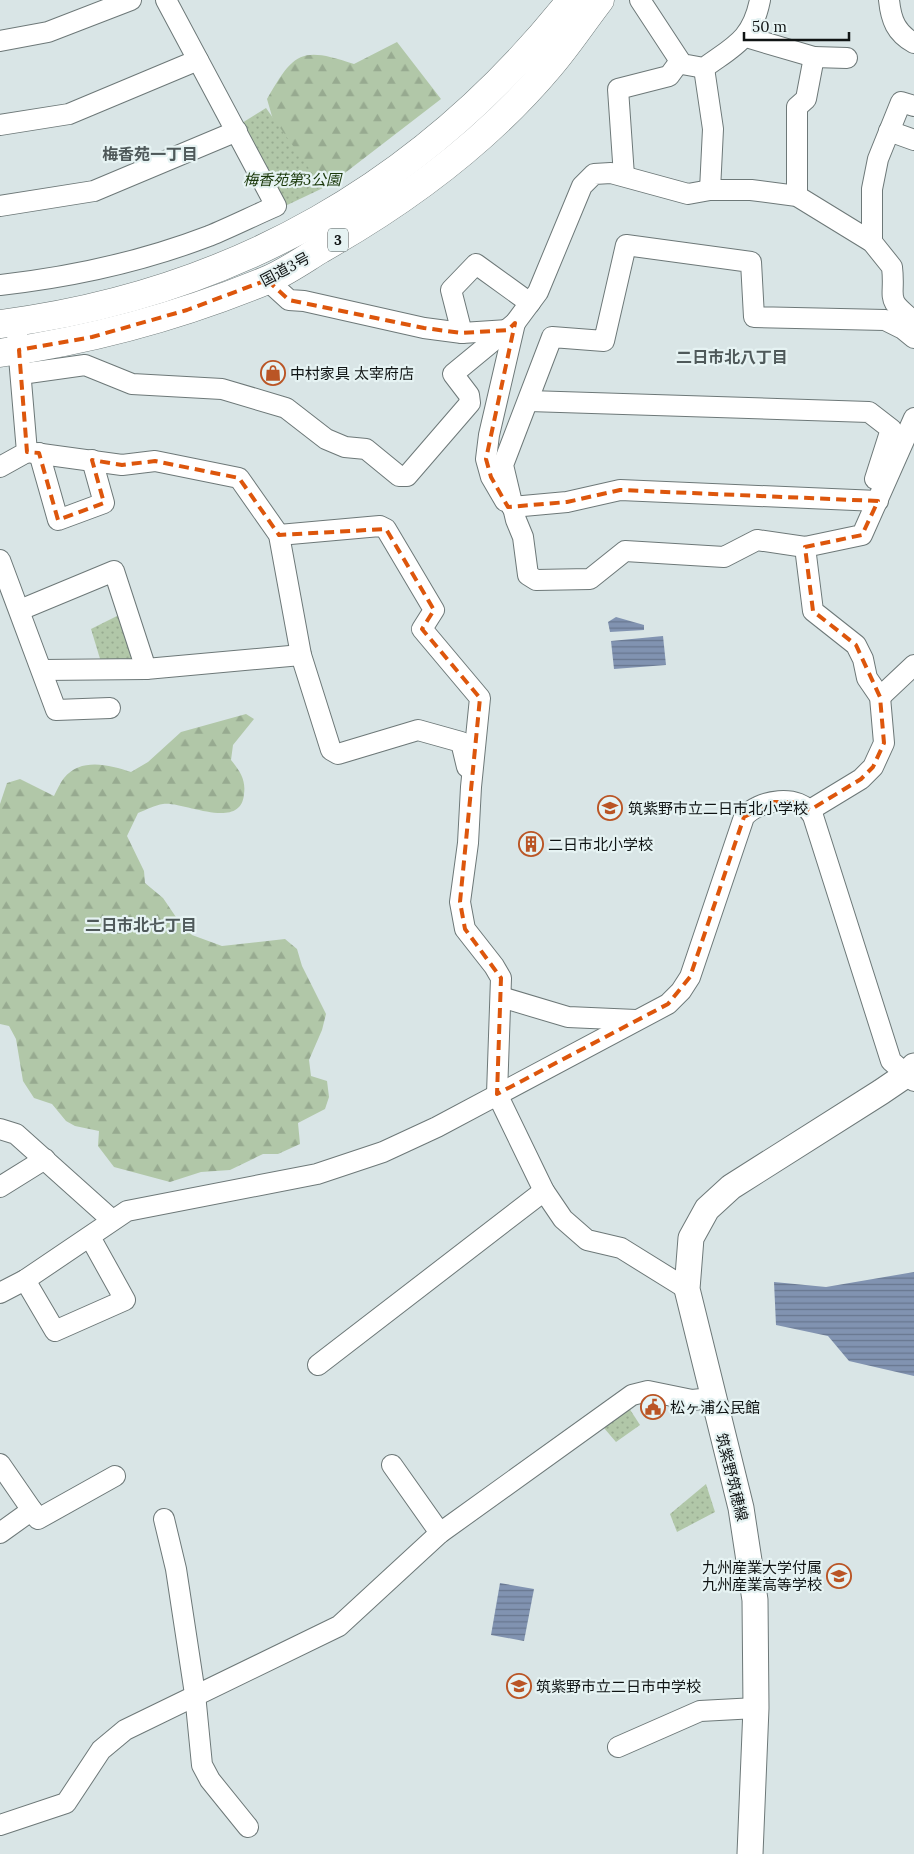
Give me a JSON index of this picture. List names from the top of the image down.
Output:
{
  "streets": {
    "highway": ["3", "国道3号"],
    "main road": ["筑紫野筑穂線"]
  },
  "districts": ["梅香苑一丁目", "二日市北八丁目", "二日市北七丁目"],
  "parks": ["梅香苑第3公園"],
  "places": {
    "shop": ["中村家具 太宰府店"],
    "school or university": ["筑紫野市立二日市北小学校", "九州産業大学付属 九州産業高等学校", "筑紫野市立二日市中学校"],
    "building": ["二日市北小学校"],
    "public building": ["松ヶ浦公民館"]
  },
  "scale_bar": "50 m"
}
